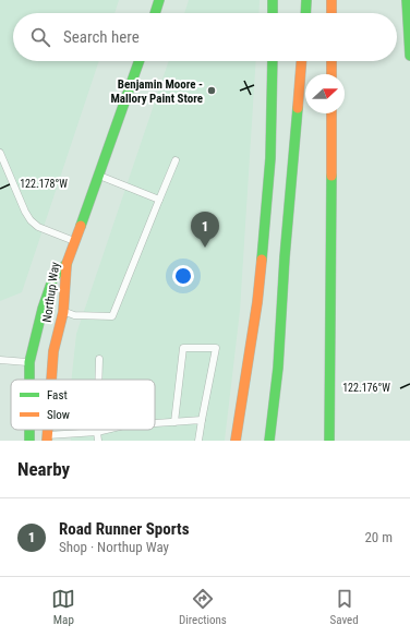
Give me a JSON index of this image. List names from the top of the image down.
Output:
{
  "streets": {
    "main road": ["Northup Way"]
  },
  "places": ["Benjamin Moore - Mallory Paint Store"],
  "legend": ["Fast", "Slow"],
  "north": "right",
  "page": {
    "search": "Search here",
    "pins": "1",
    "heading": "Nearby",
    "list": [
      {
        "mark": "1",
        "name": "Road Runner Sports",
        "note": "Shop · Northup Way",
        "value": "20 m"
      }
    ],
    "nav": ["Map", "Directions", "Saved"]
  },
  "coordinates": ["122.178°W", "122.176°W"]
}
